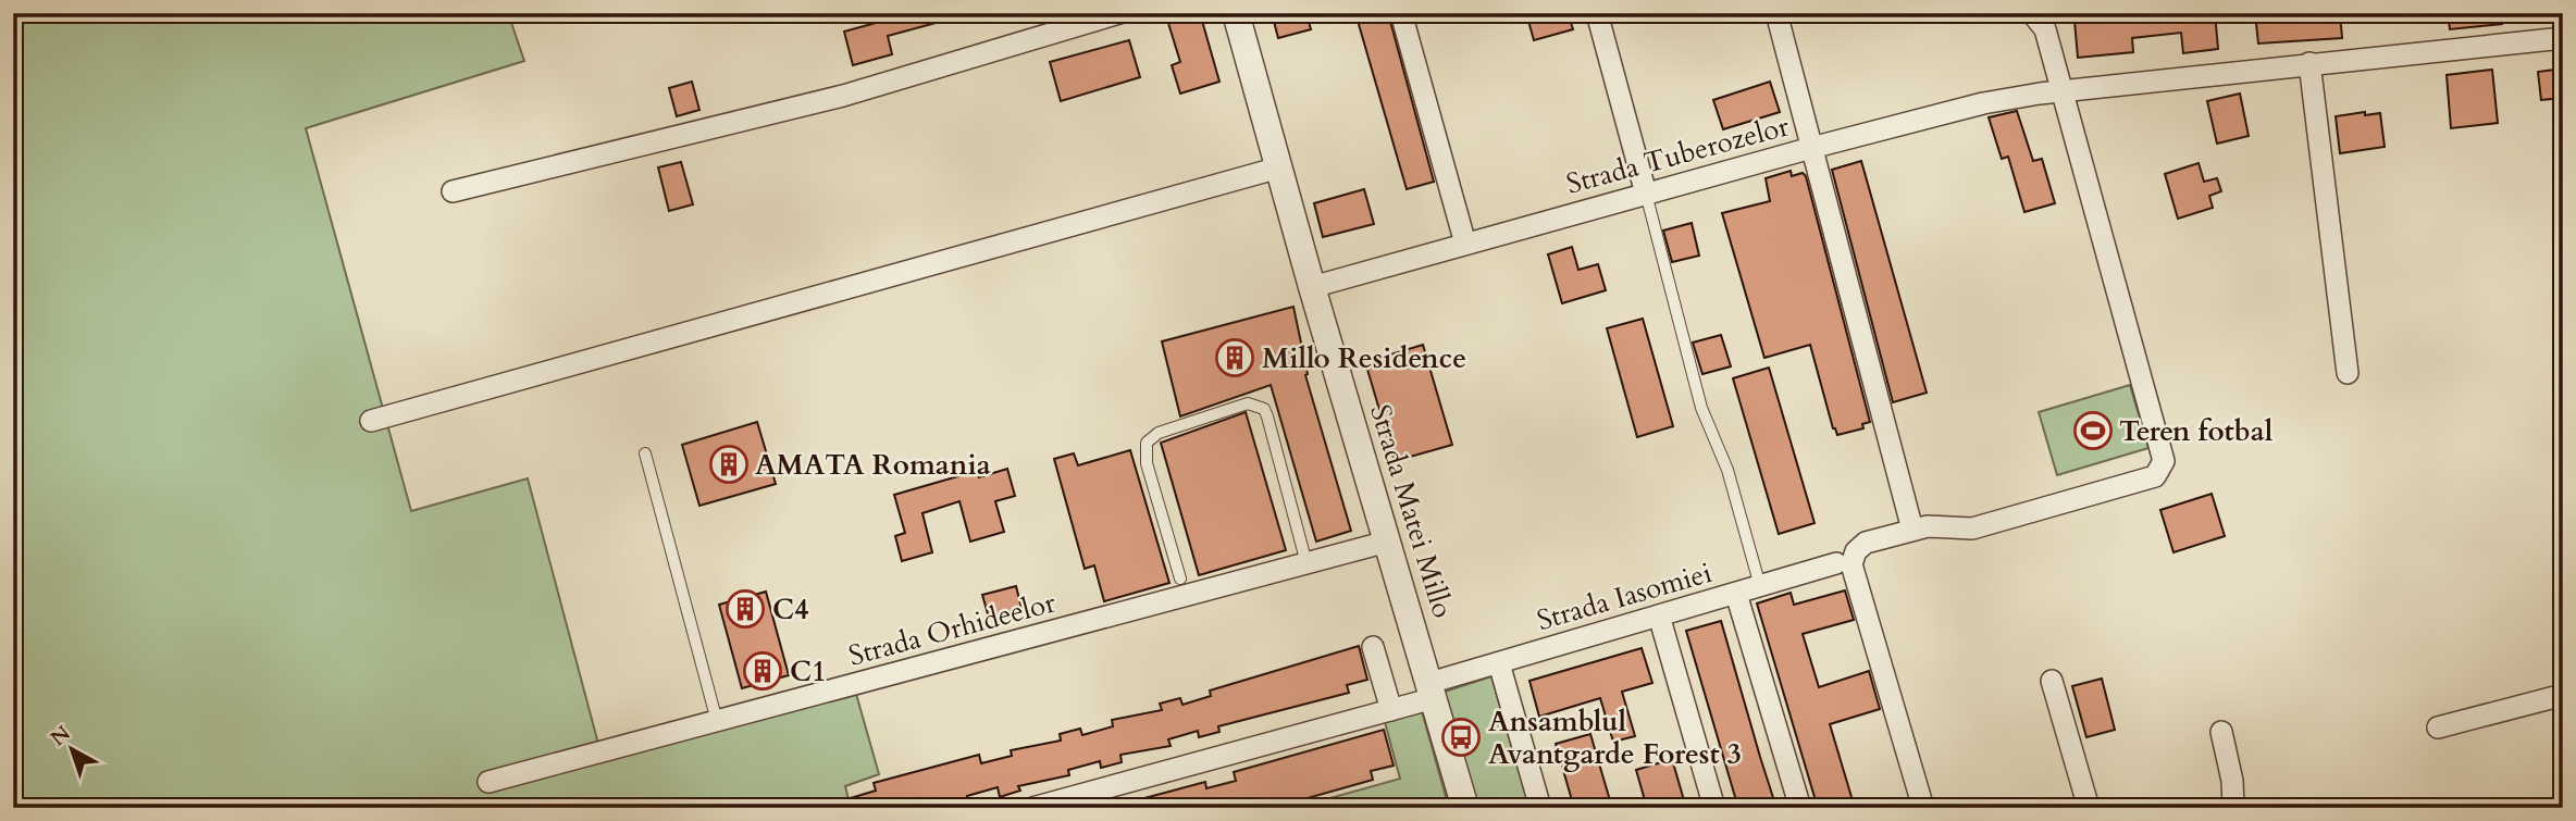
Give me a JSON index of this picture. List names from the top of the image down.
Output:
{
  "streets": {
    "street": [
      "Strada Tuberozelor",
      "Strada Matei Millo",
      "Strada Iasomiei",
      "Strada Orhideelor"
    ]
  },
  "crossings": [
    ["Strada Tuberozelor", "Strada Matei Millo"],
    ["Strada Tuberozelor", "Strada Iasomiei"],
    ["Strada Matei Millo", "Strada Iasomiei"],
    ["Strada Matei Millo", "Strada Orhideelor"]
  ],
  "places": {
    "building": [
      "Millo Residence",
      "AMATA Romania",
      "C4",
      "C1"
    ],
    "sports": ["Teren fotbal"],
    "bus stop": ["Ansamblul Avantgarde Forest 3"]
  },
  "north": "top left"
}
